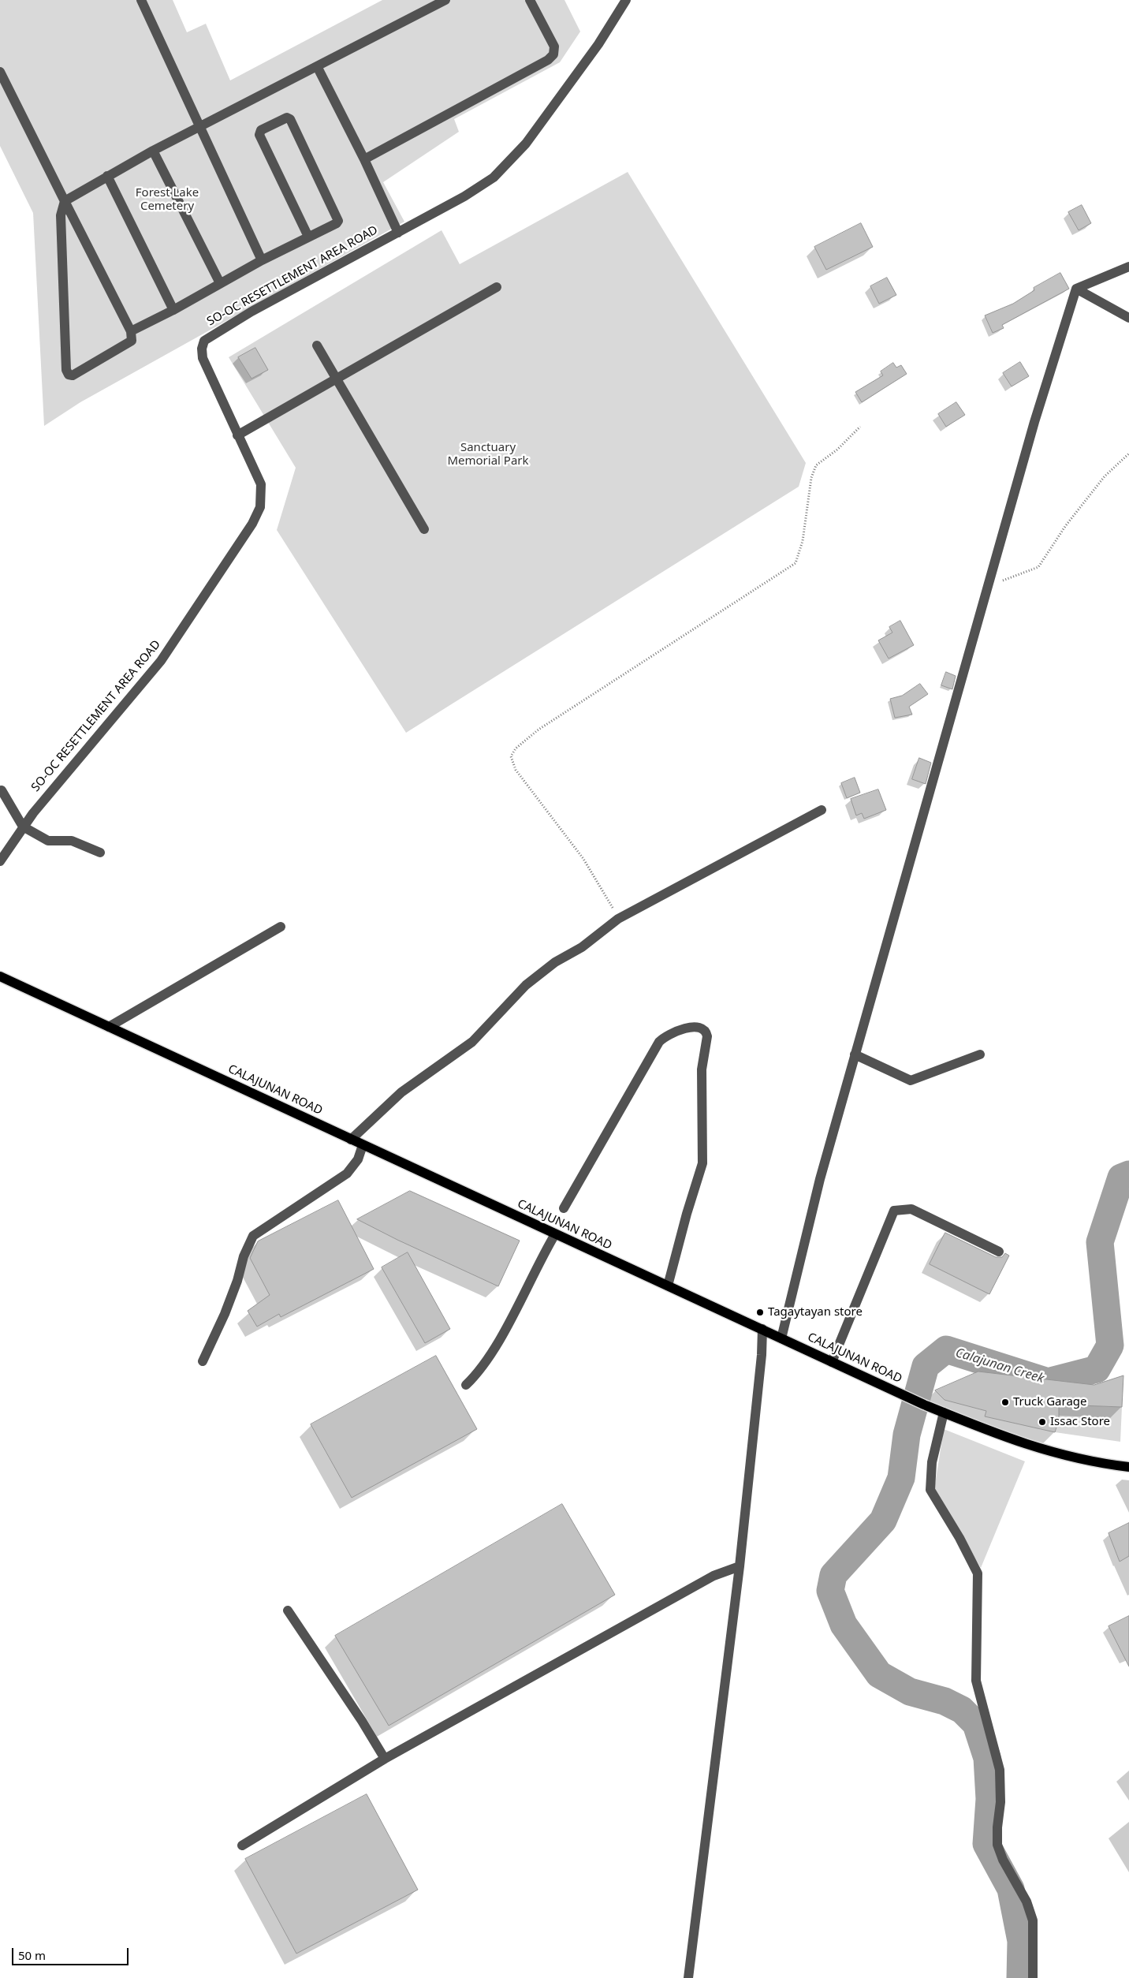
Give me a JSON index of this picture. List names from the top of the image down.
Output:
{
  "streets": {
    "main road": ["CALAJUNAN ROAD"],
    "street": ["SO-OC RESETTLEMENT AREA ROAD"]
  },
  "water": ["Calajunan Creek"],
  "parks": ["Forest Lake Cemetery", "Sanctuary Memorial Park"],
  "places": ["Tagaytayan store", "Truck Garage", "Issac Store"],
  "scale_bar": "50 m"
}
